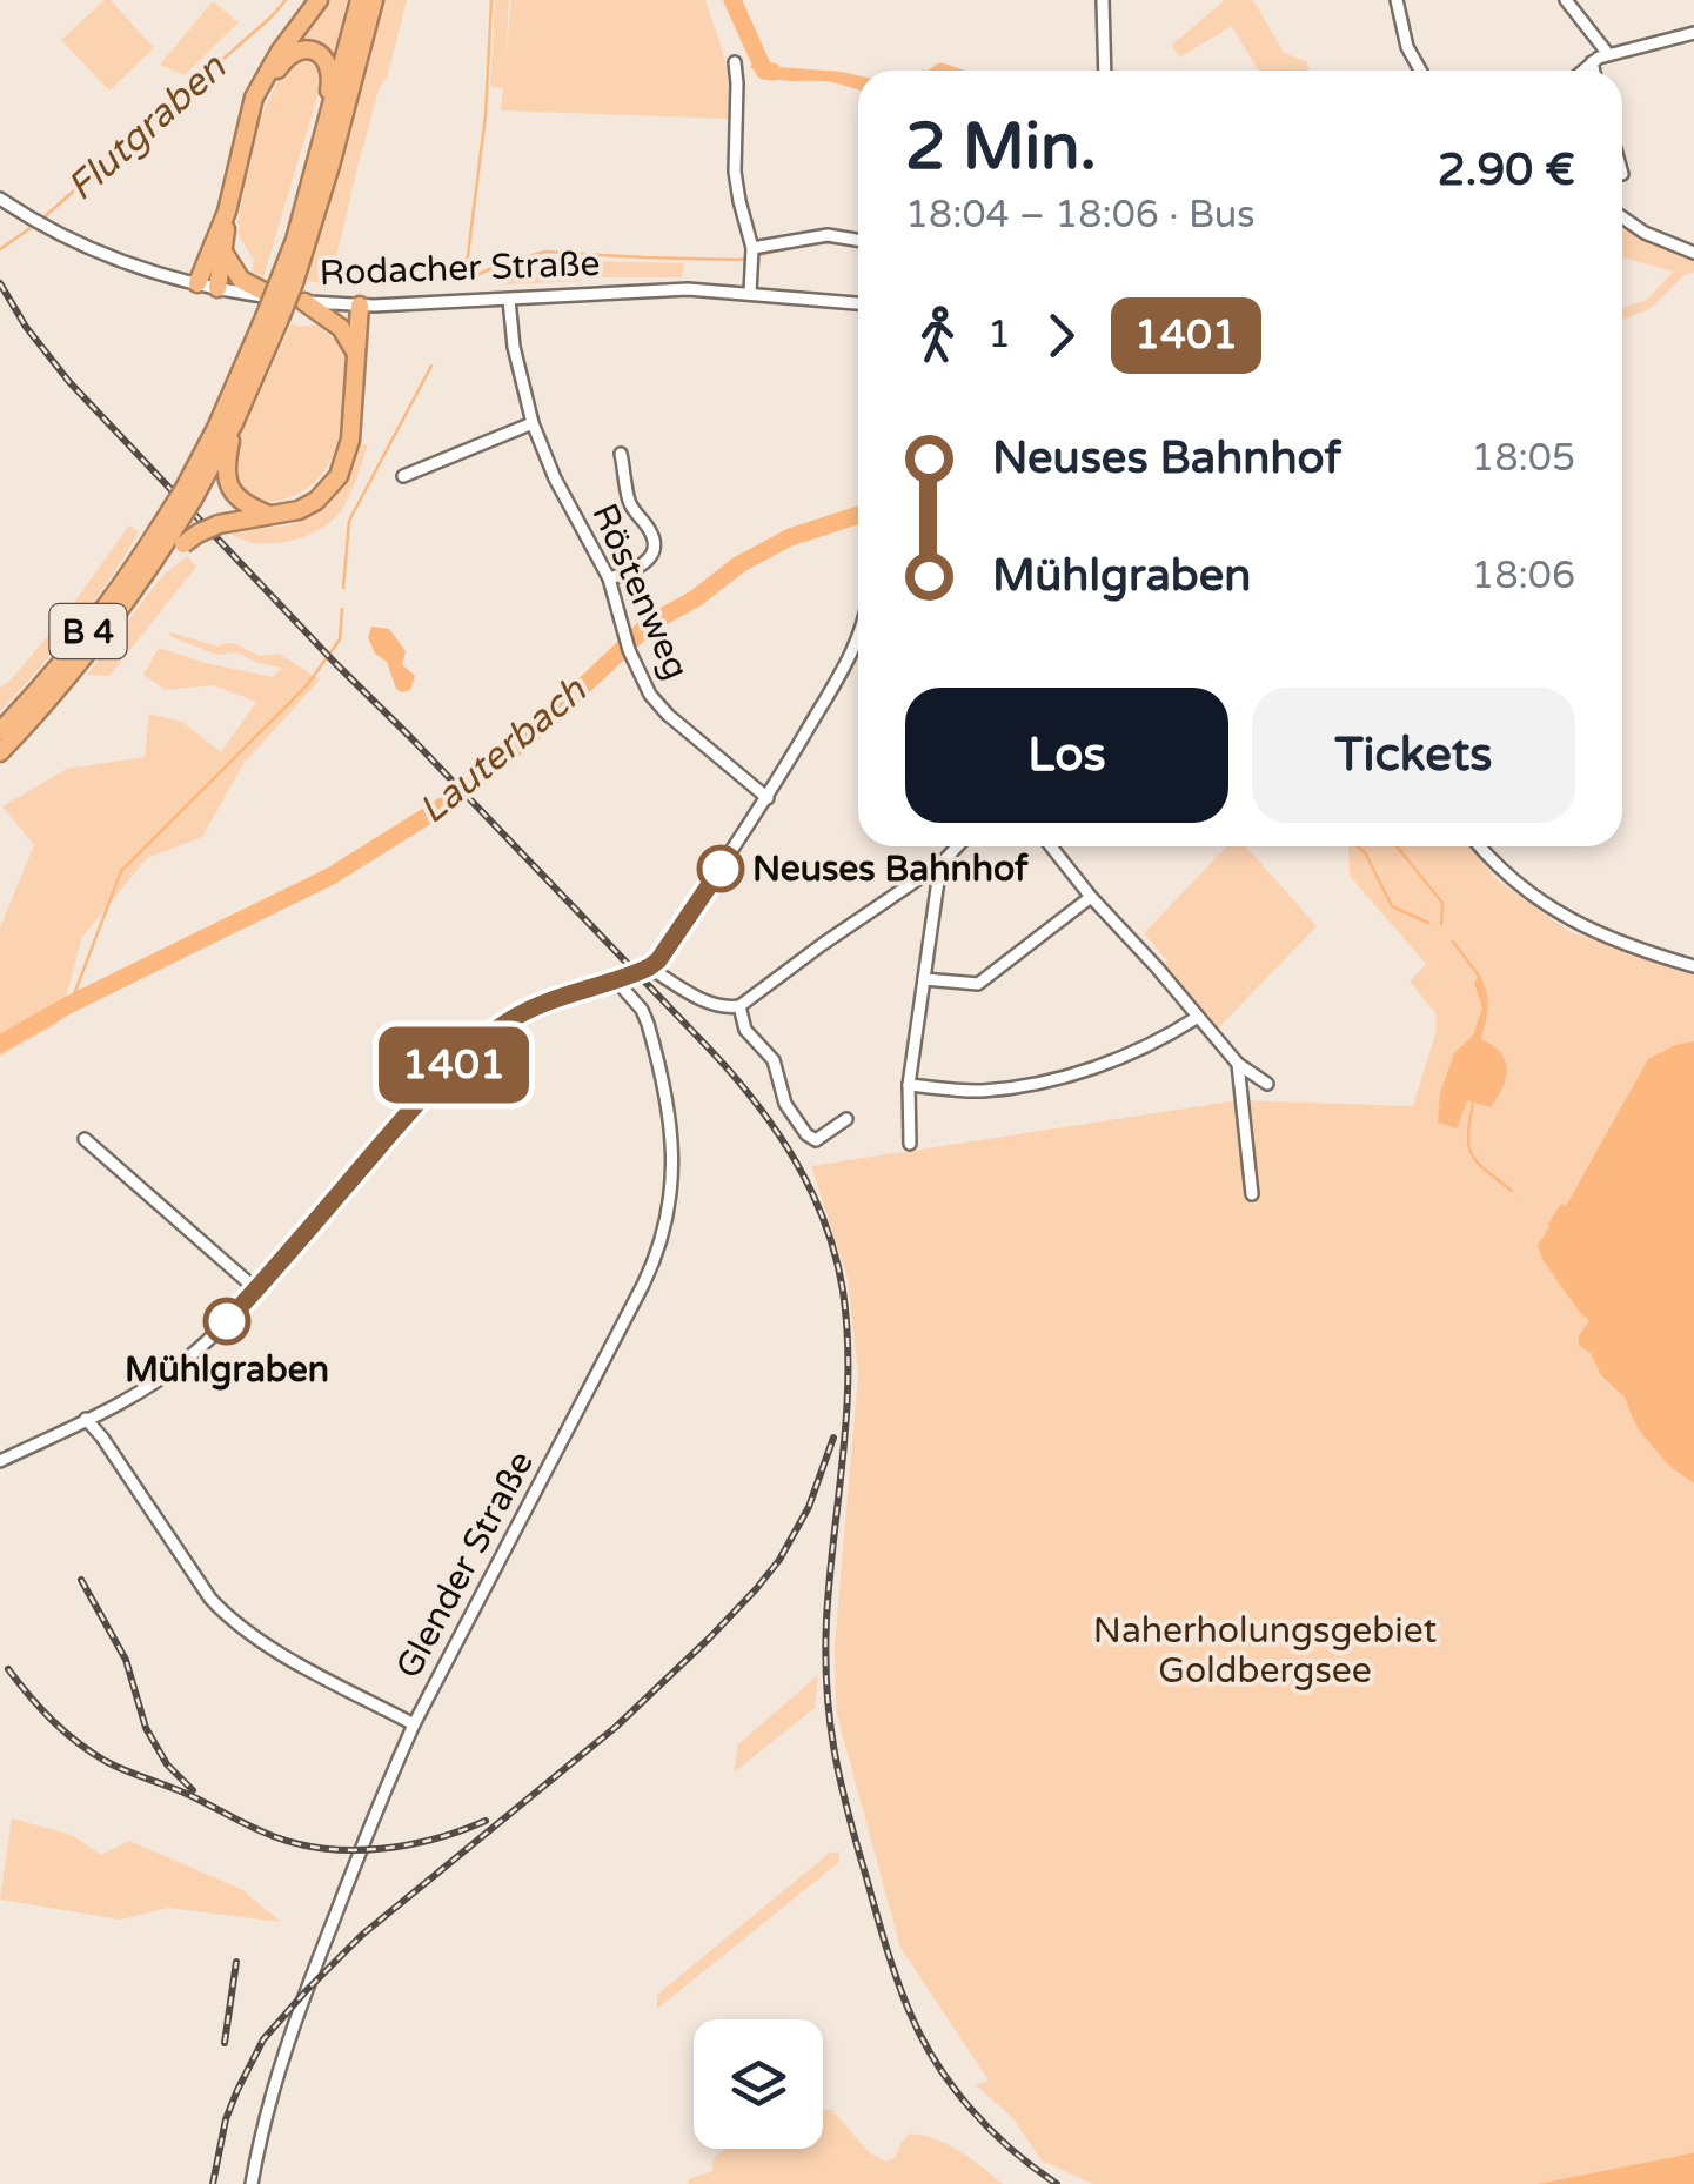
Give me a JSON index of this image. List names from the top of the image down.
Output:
{
  "streets": {
    "highway": ["B 4"],
    "street": ["Rodacher Straße", "Röstenweg", "Glender Straße"]
  },
  "crossings": [
    ["Rodacher Straße", "Röstenweg"],
    ["Rodacher Straße", "B 4"]
  ],
  "water": ["Flutgraben", "Lauterbach"],
  "parks": ["Naherholungsgebiet Goldbergsee"],
  "places": ["Neuses Bahnhof", "Mühlgraben"],
  "lines": ["bus line 1401"],
  "page": {
    "on_map": "1401",
    "heading": ["2 Min.", "18:04 – 18:06 · Bus", "2.90 €"],
    "legs": ["1", "1401"],
    "list": [
      {
        "name": "Neuses Bahnhof",
        "value": "18:05"
      },
      {
        "name": "Mühlgraben",
        "value": "18:06"
      }
    ],
    "buttons": ["Los", "Tickets"]
  }
}
